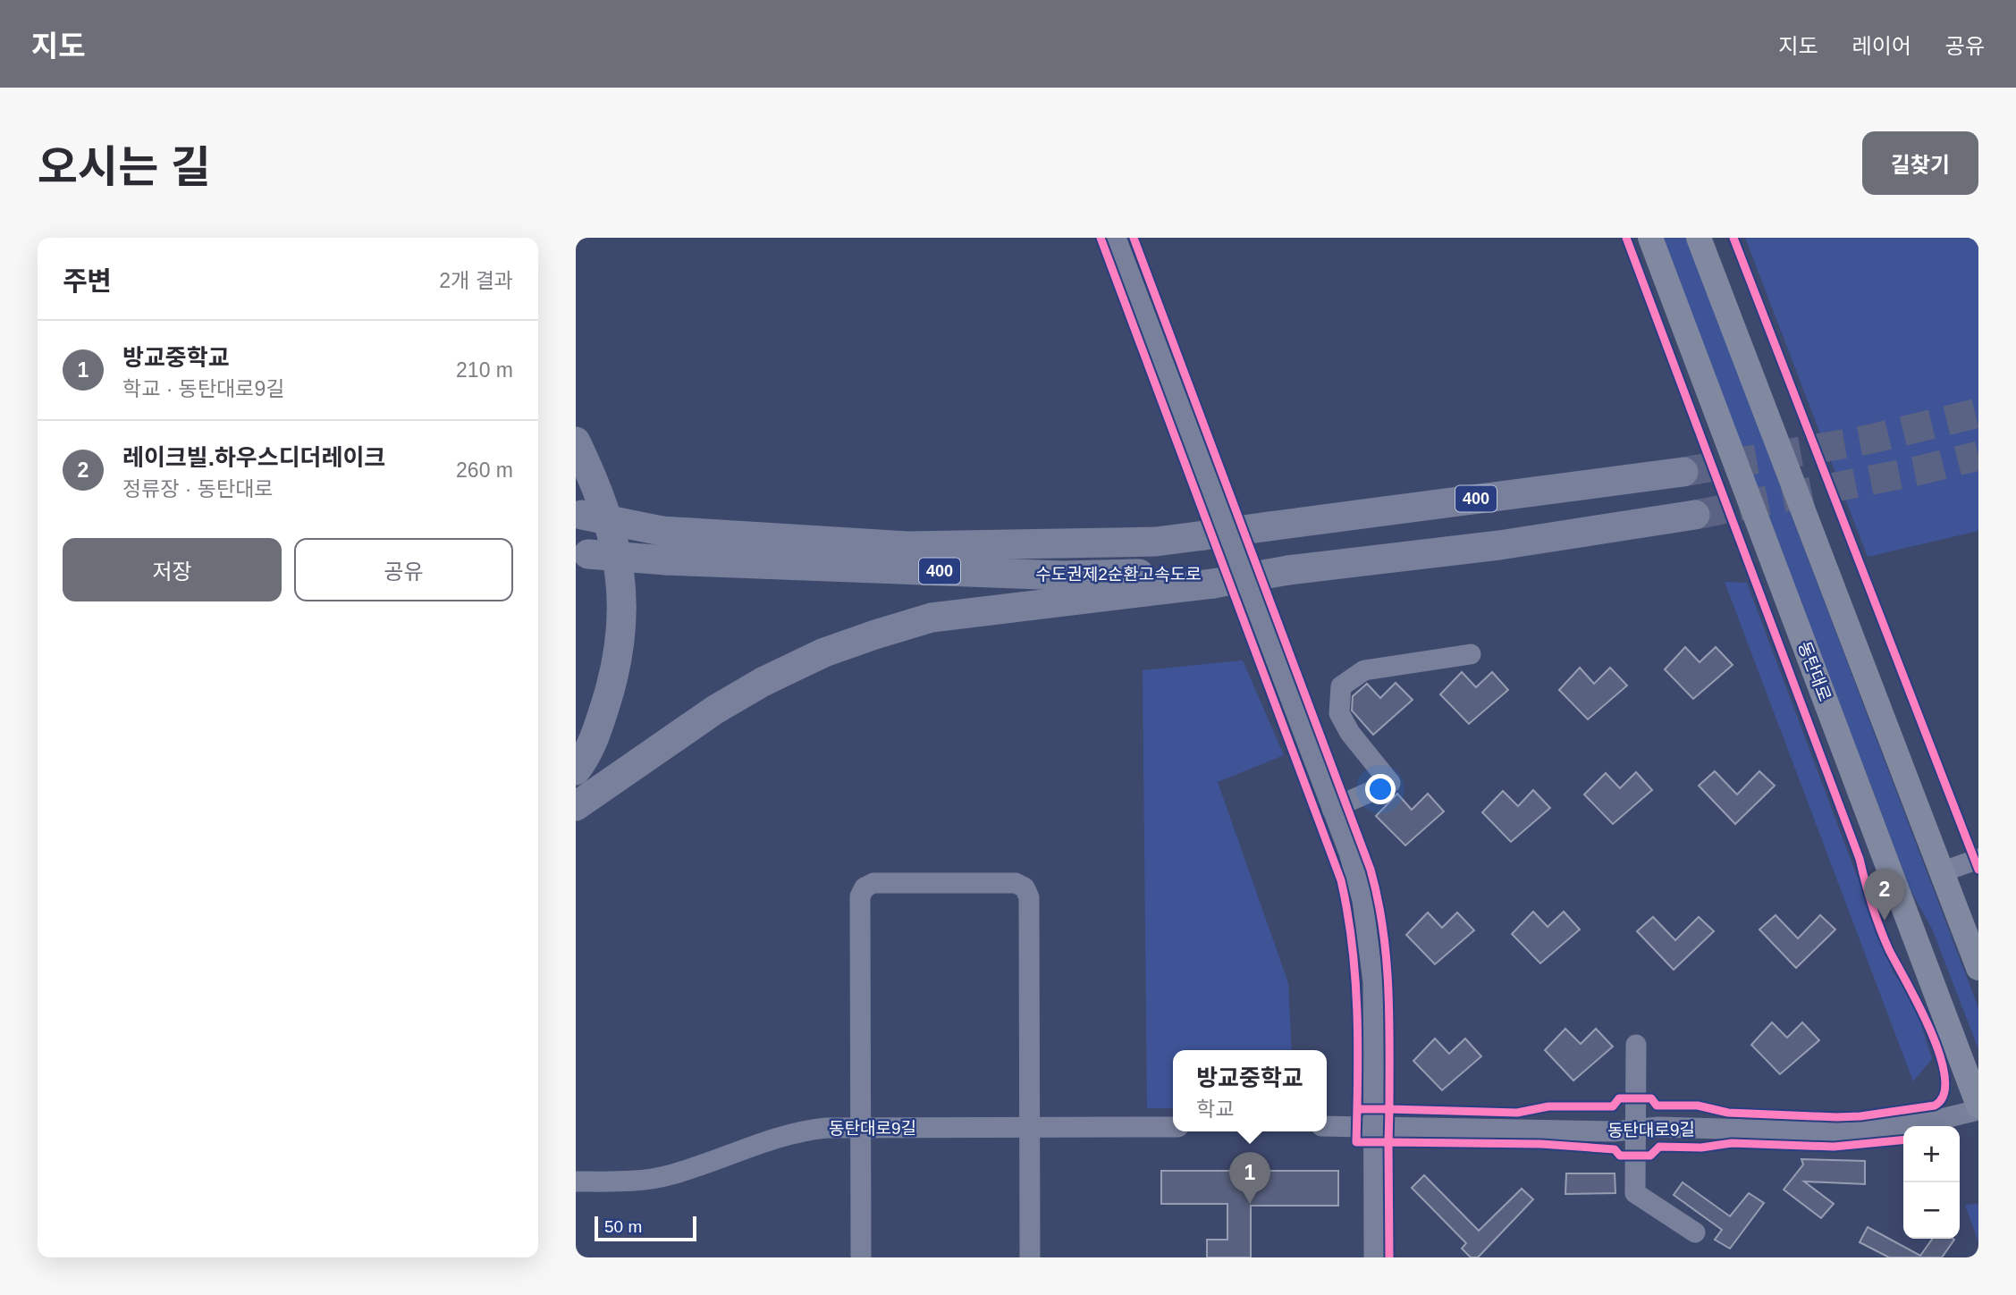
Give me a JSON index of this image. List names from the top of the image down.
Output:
{
  "streets": {
    "highway": ["400", "수도권제2순환고속도로"],
    "main road": ["동탄대로"],
    "street": ["동탄대로9길"]
  },
  "scale_bar": "50 m",
  "page": {
    "header": "지도",
    "nav": ["지도", "레이어", "공유"],
    "title": "오시는 길",
    "buttons": [
      "길찾기",
      ["저장", "공유"]
    ],
    "heading": ["주변", "2개 결과"],
    "list": [
      {
        "mark": "1",
        "name": "방교중학교",
        "note": "학교 · 동탄대로9길",
        "value": "210 m"
      },
      {
        "mark": "2",
        "name": "레이크빌.하우스디더레이크",
        "note": "정류장 · 동탄대로",
        "value": "260 m"
      }
    ],
    "pins": ["2", "1"],
    "popup": ["방교중학교", "학교"],
    "map_buttons": ["+", "−"],
    "scale": "50 m"
  }
}
